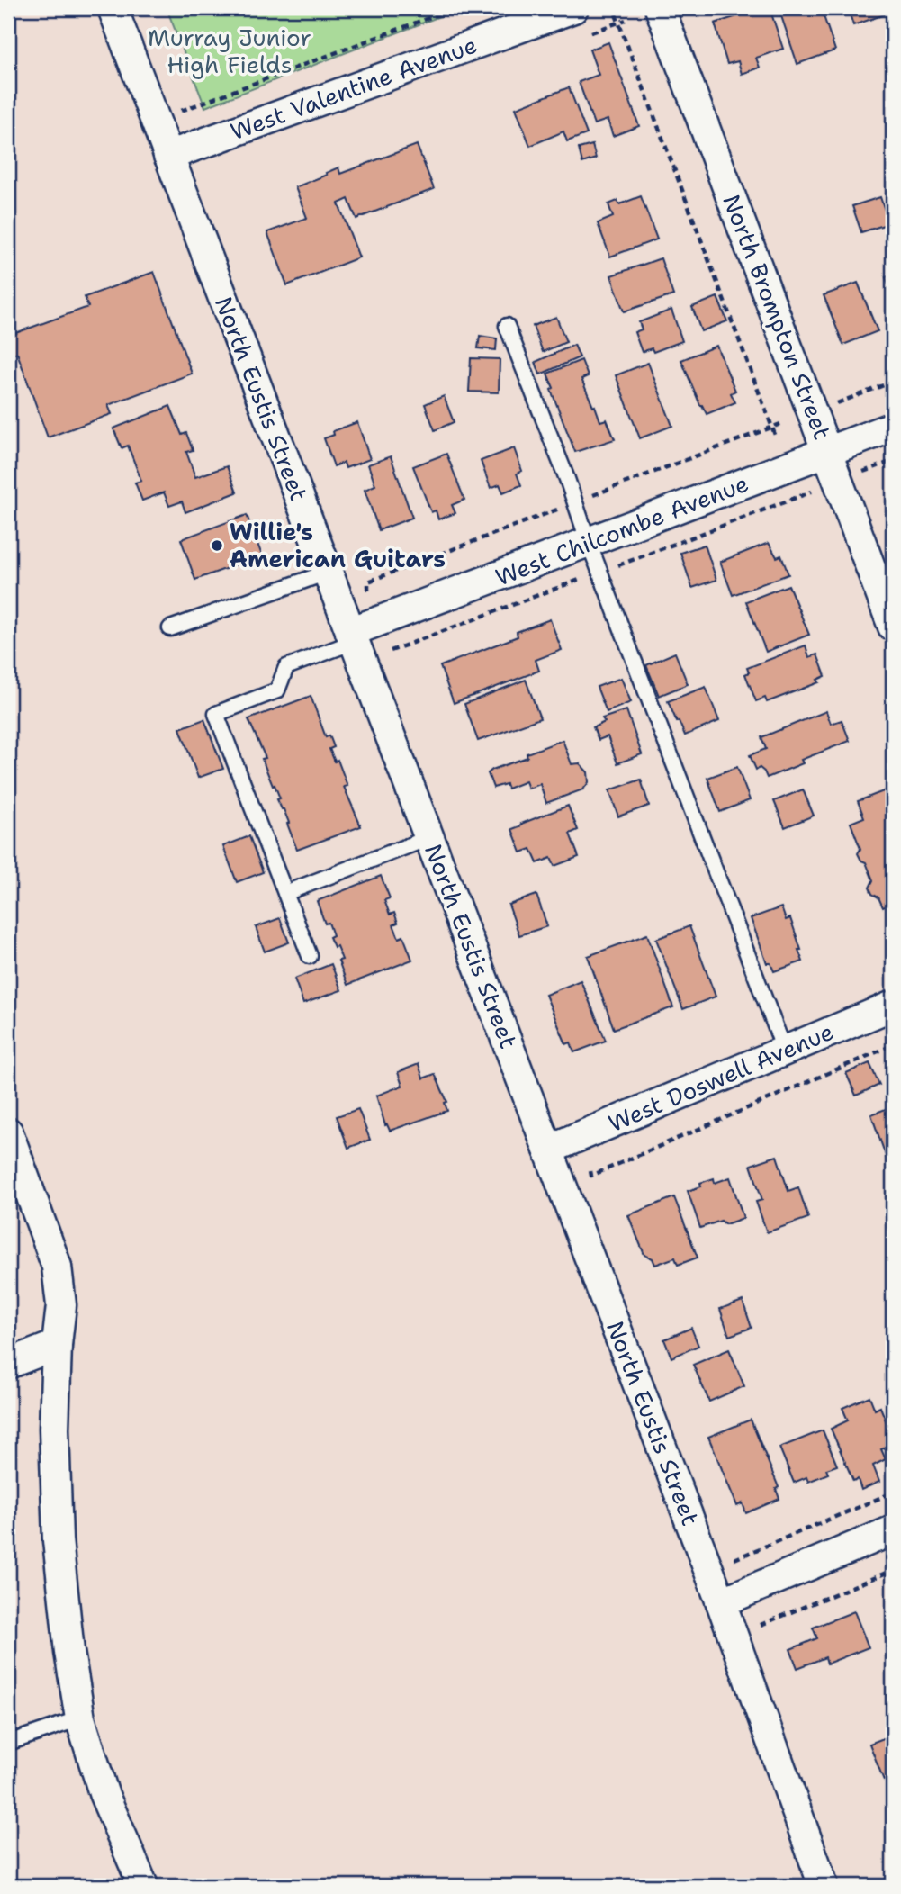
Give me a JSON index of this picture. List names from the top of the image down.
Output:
{
  "streets": {
    "street": [
      "West Valentine Avenue",
      "North Brompton Street",
      "North Eustis Street",
      "West Chilcombe Avenue",
      "West Doswell Avenue"
    ]
  },
  "crossings": [
    ["West Valentine Avenue", "North Eustis Street"],
    ["North Brompton Street", "West Chilcombe Avenue"],
    ["North Eustis Street", "West Chilcombe Avenue"],
    ["North Eustis Street", "West Doswell Avenue"]
  ],
  "parks": ["Murray Junior High Fields"],
  "places": ["Willie's American Guitars"]
}
